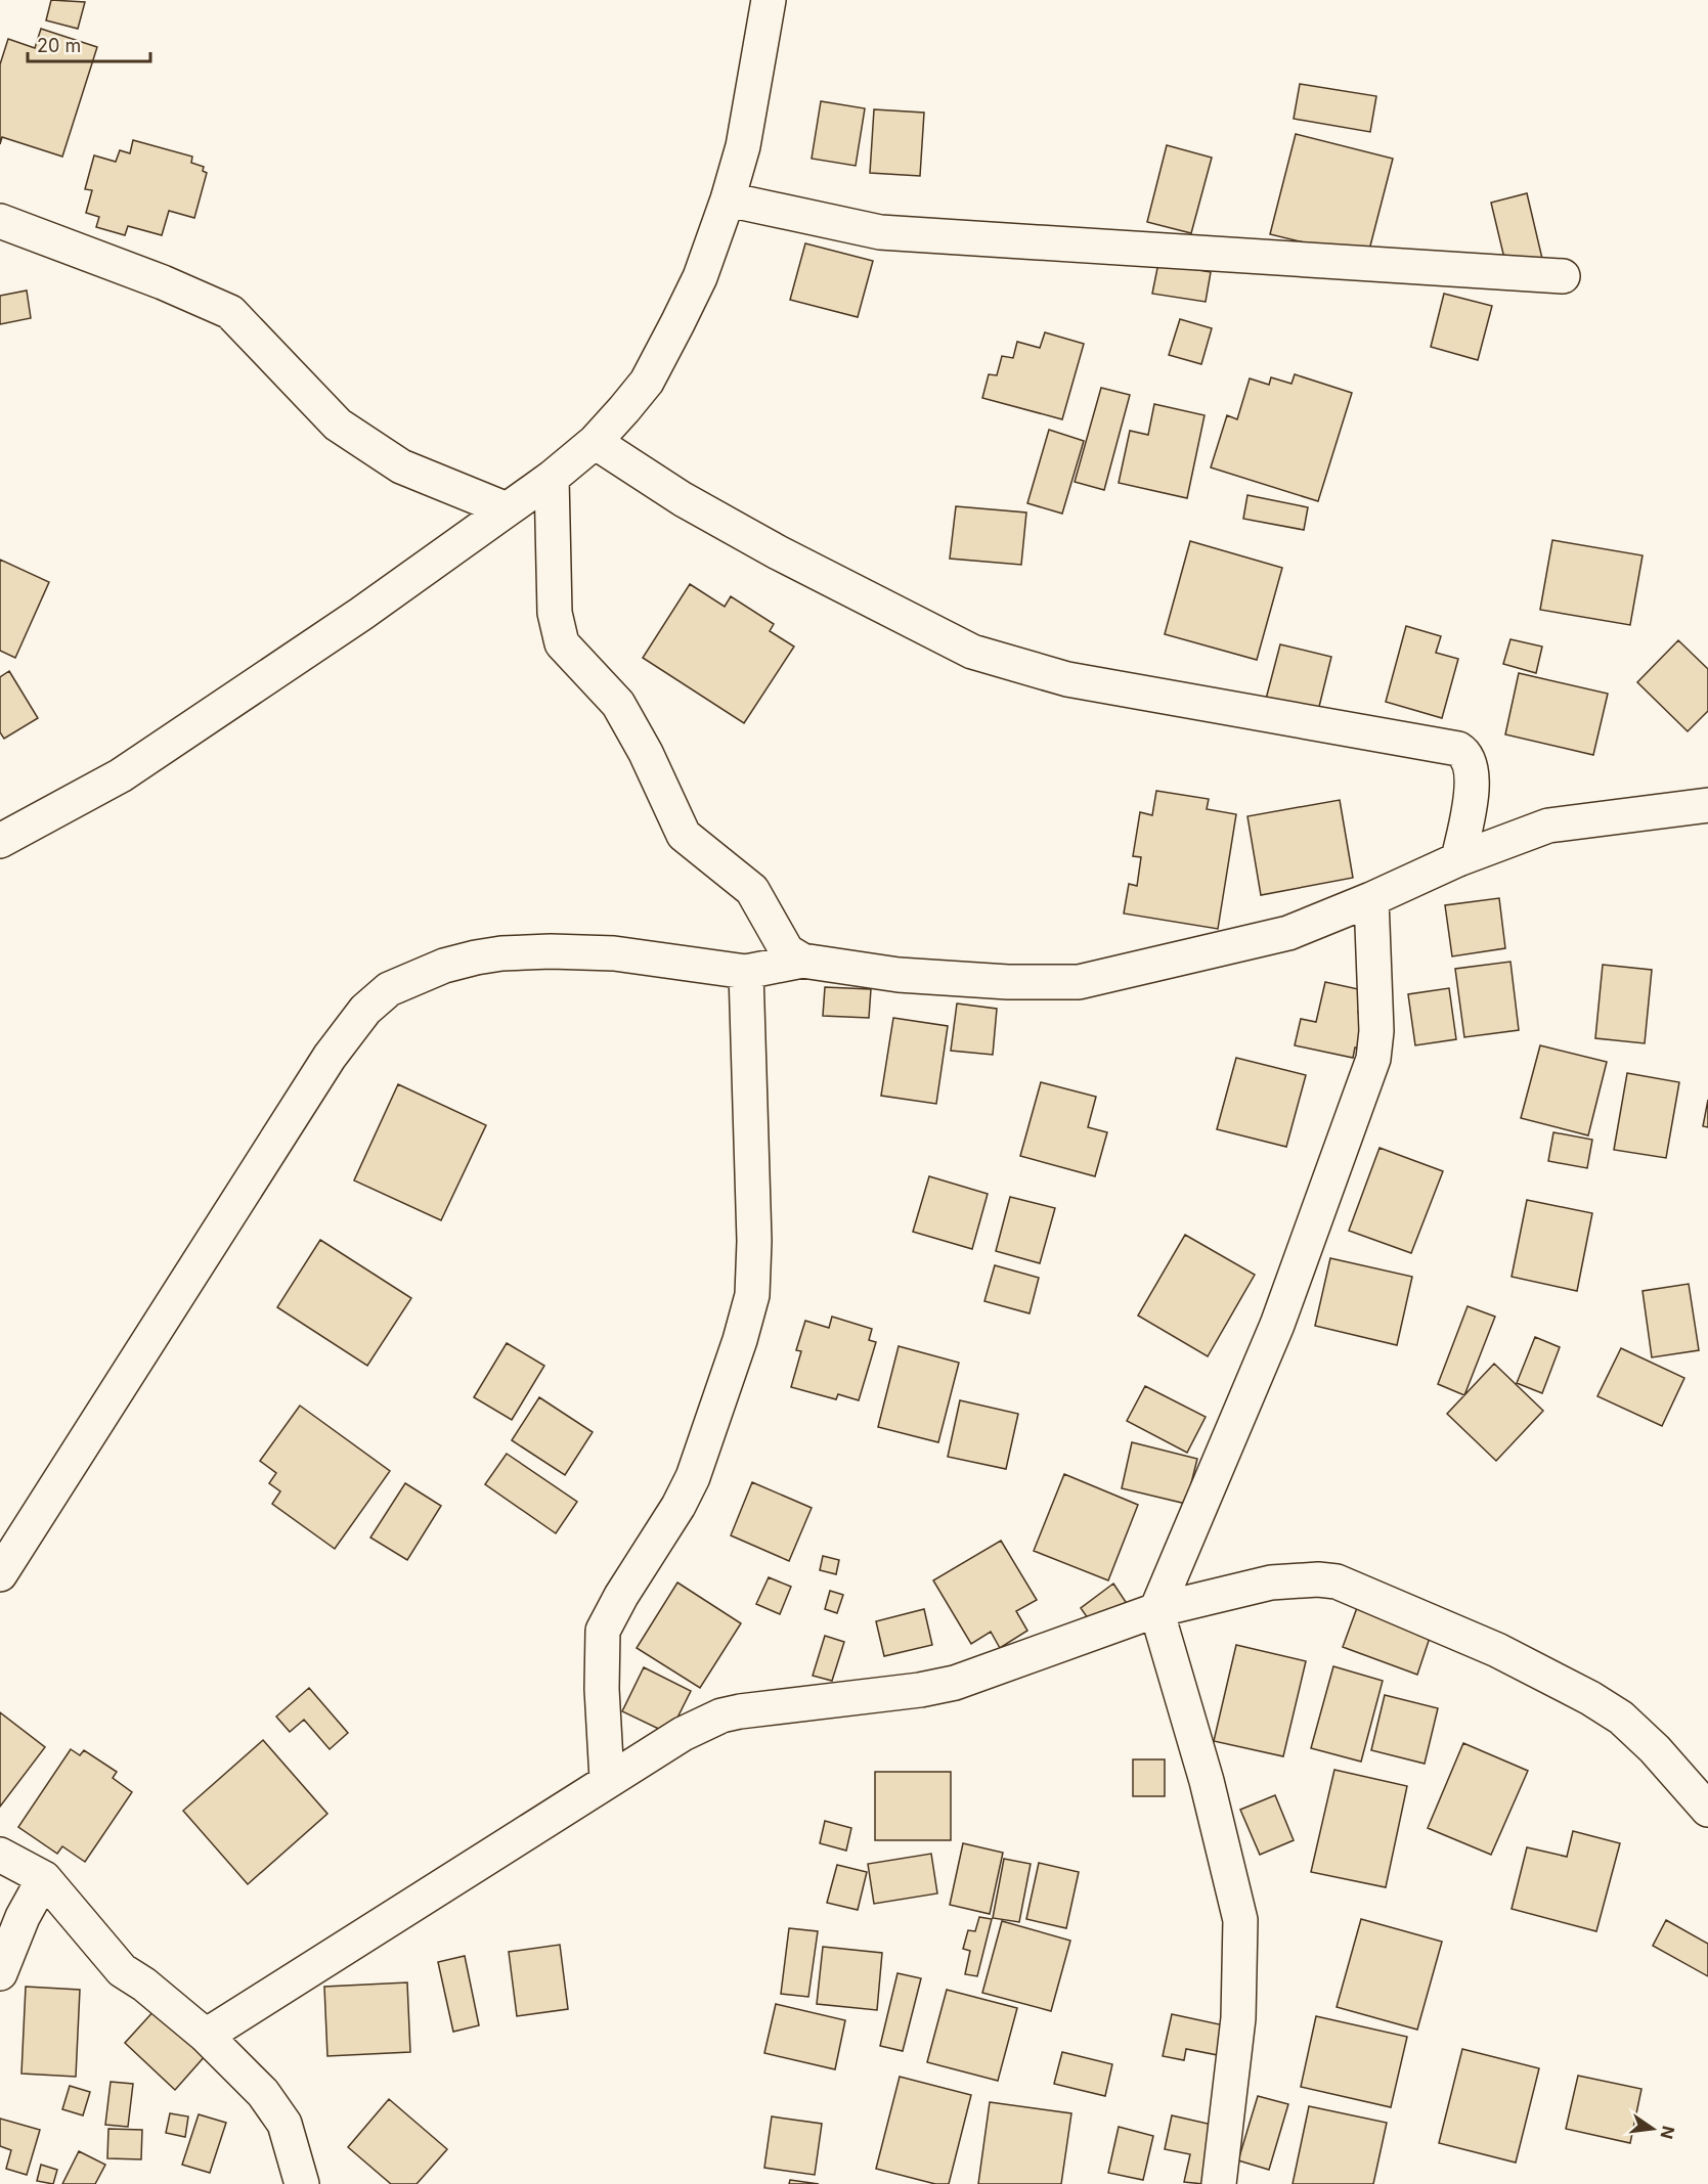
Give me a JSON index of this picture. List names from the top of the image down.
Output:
{
  "scale_bar": "20 m",
  "north": "right"
}
